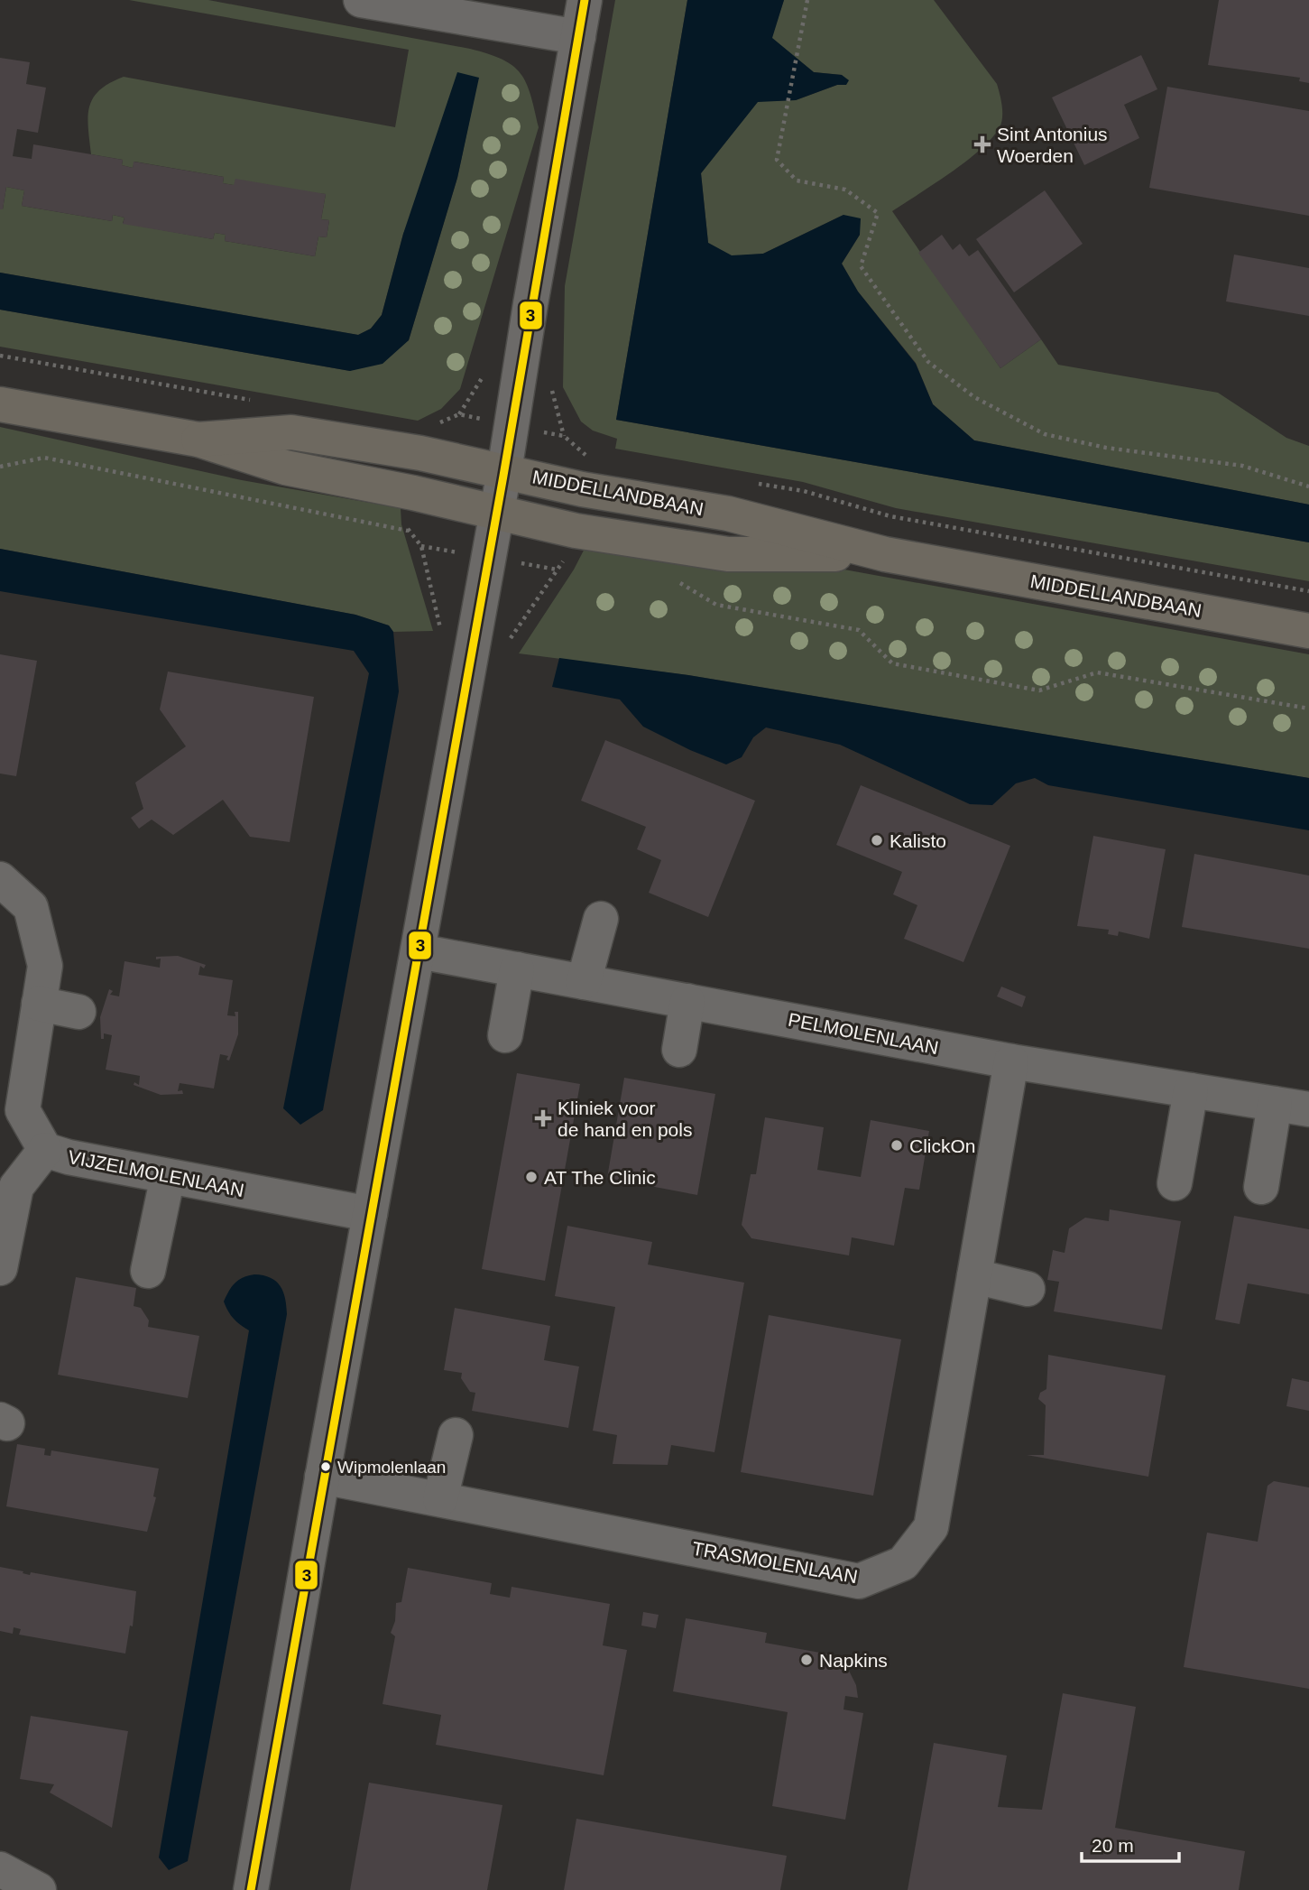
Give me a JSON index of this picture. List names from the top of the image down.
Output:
{
  "streets": {
    "main road": ["MIDDELLANDBAAN"],
    "street": ["PELMOLENLAAN", "VIJZELMOLENLAAN", "TRASMOLENLAAN"]
  },
  "crossings": [
    ["PELMOLENLAAN", "TRASMOLENLAAN"]
  ],
  "places": {
    "health": ["Sint Antonius Woerden", "Kliniek voor de hand en pols"],
    "other": [
      "Kalisto",
      "ClickOn",
      "AT The Clinic",
      "Wipmolenlaan",
      "Napkins"
    ]
  },
  "lines": ["transit line 3"],
  "scale_bar": "20 m"
}
